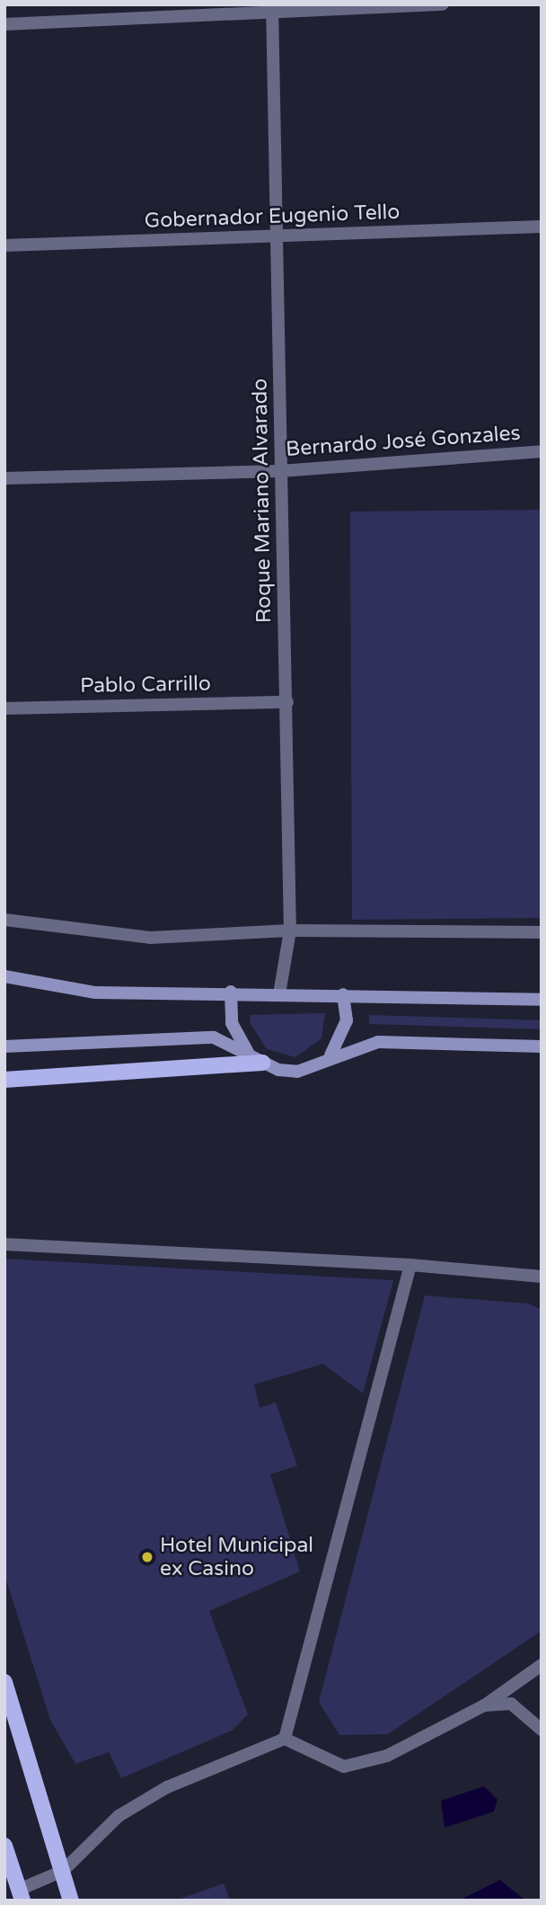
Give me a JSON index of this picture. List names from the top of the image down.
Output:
{
  "streets": {
    "street": [
      "Gobernador Eugenio Tello",
      "Bernardo José Gonzales",
      "Roque Mariano Alvarado",
      "Pablo Carrillo"
    ]
  },
  "crossings": [
    ["Gobernador Eugenio Tello", "Roque Mariano Alvarado"],
    ["Bernardo José Gonzales", "Roque Mariano Alvarado"],
    ["Roque Mariano Alvarado", "Pablo Carrillo"]
  ],
  "places": ["Hotel Municipal ex Casino"]
}
